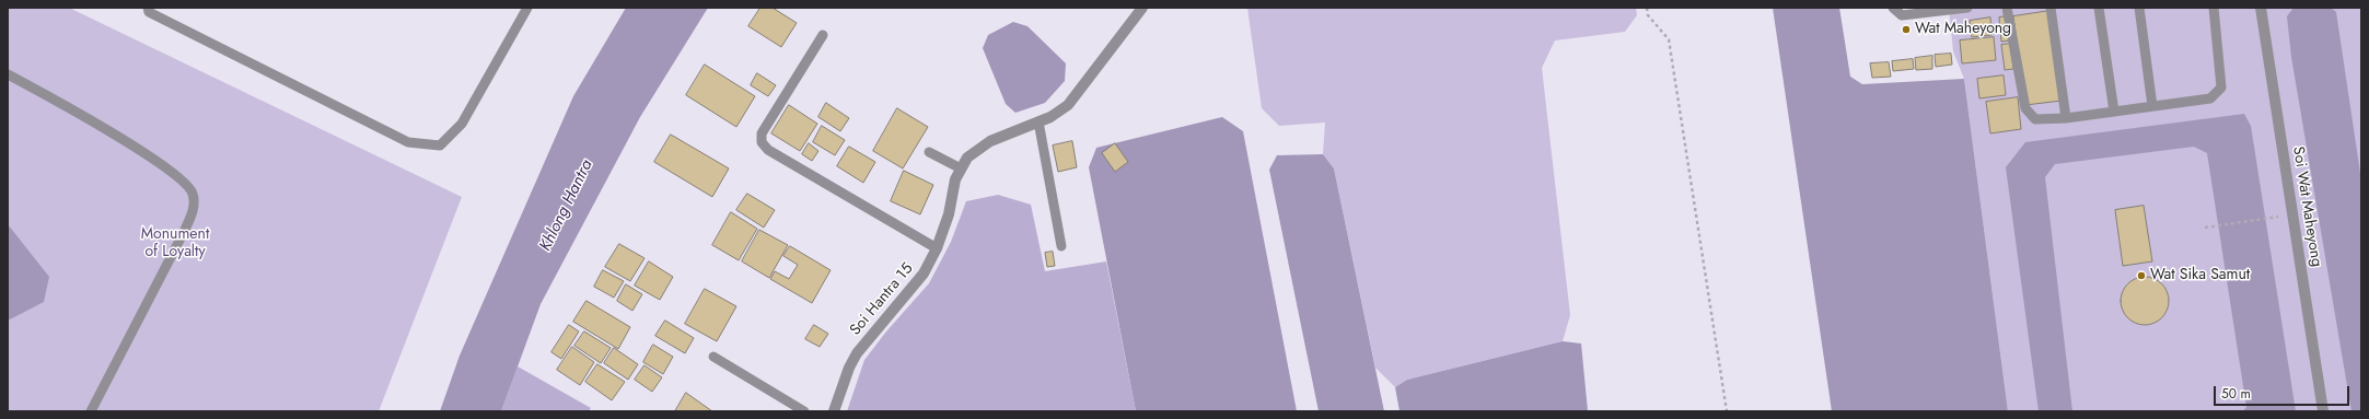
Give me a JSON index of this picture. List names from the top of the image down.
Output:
{
  "streets": {
    "street": ["Soi Wat Maheyong", "Soi Hantra 15"]
  },
  "water": ["Khlong Hantra"],
  "parks": ["Monument of Loyalty"],
  "places": ["Wat Maheyong", "Wat Sika Samut"],
  "scale_bar": "50 m"
}
